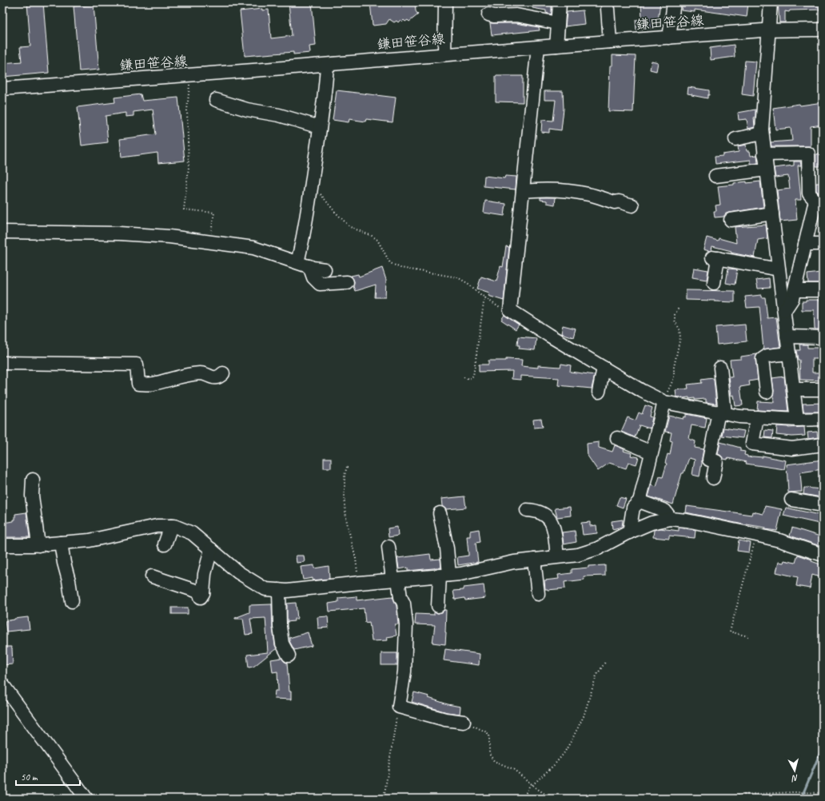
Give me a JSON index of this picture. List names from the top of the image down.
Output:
{
  "streets": {
    "street": ["鎌田笹谷線"]
  },
  "scale_bar": "50 m",
  "north": "bottom"
}
